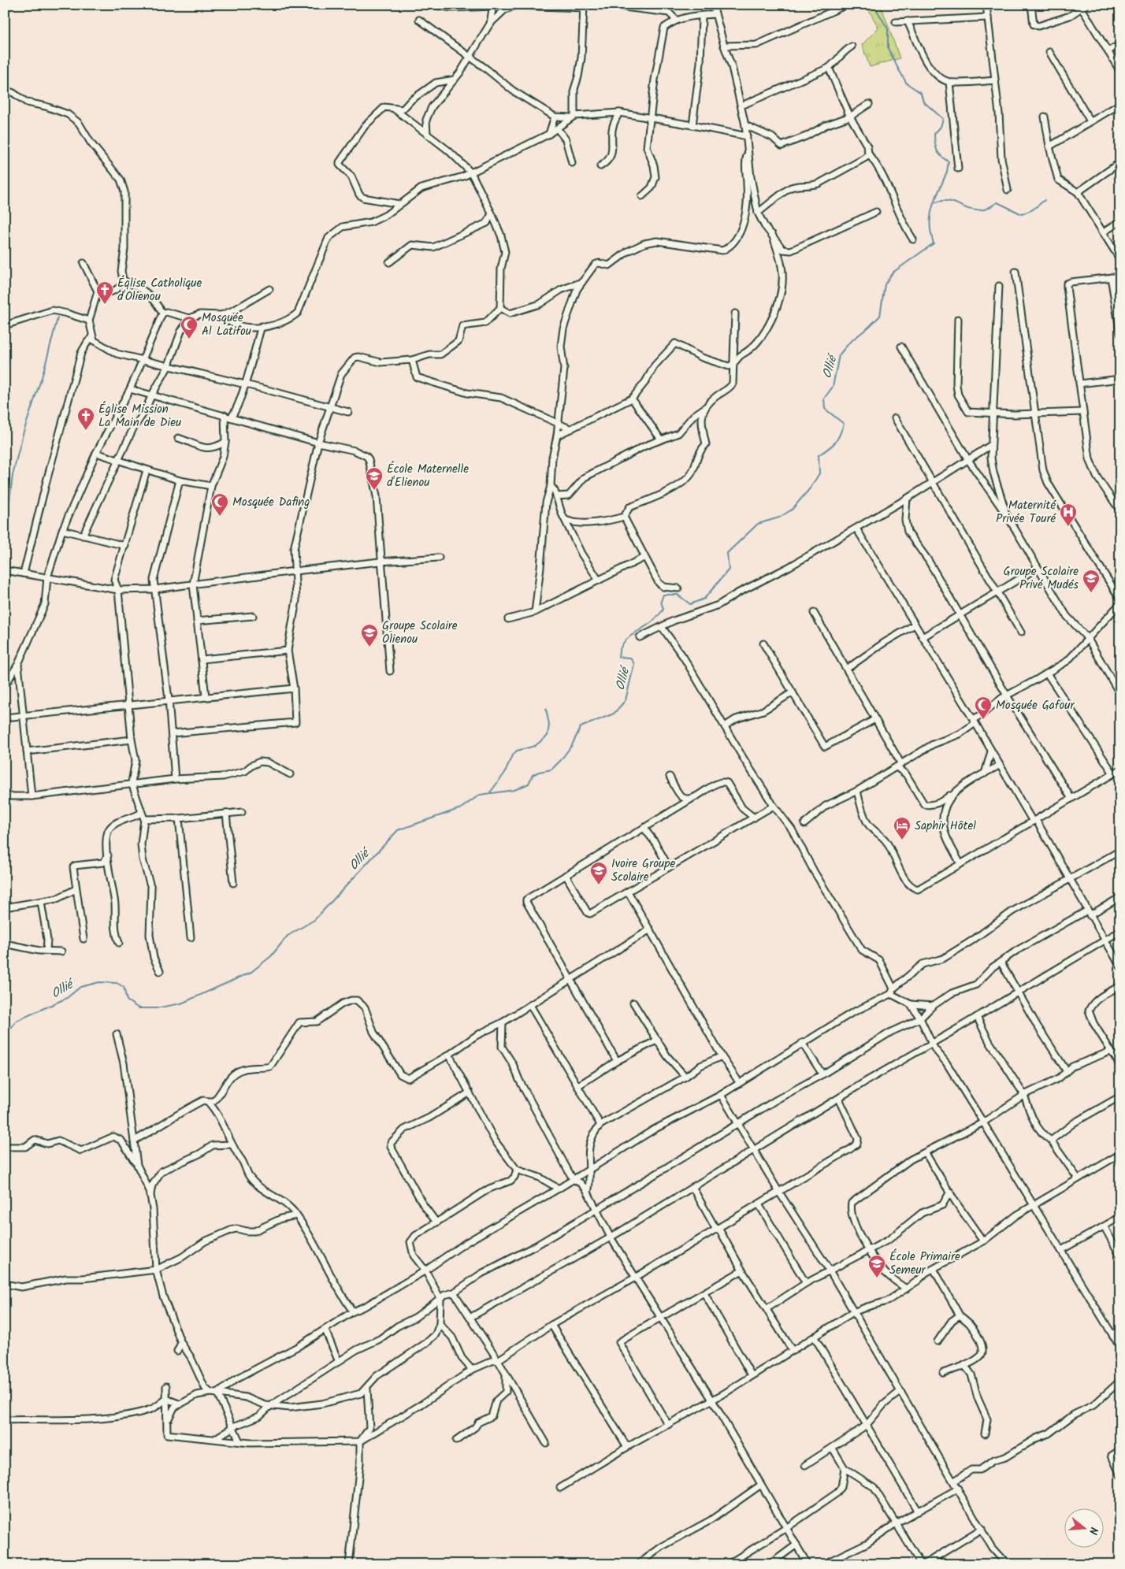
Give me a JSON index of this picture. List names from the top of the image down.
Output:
{
  "water": ["Ollié"],
  "places": {
    "church": ["Église Catholique d'Olienou", "Église Mission La Main de Dieu"],
    "mosque": ["Mosquée Al Latifou", "Mosquée Dafing", "Mosquée Gafour"],
    "school or university": [
      "École Maternelle d'Elienou",
      "Groupe Scolaire Privé Mudés",
      "Groupe Scolaire Olienou",
      "Ivoire Groupe Scolaire",
      "École Primaire Semeur"
    ],
    "hospital": ["Maternité Privée Touré"],
    "hotel": ["Saphir Hôtel"]
  },
  "north": "right"
}
